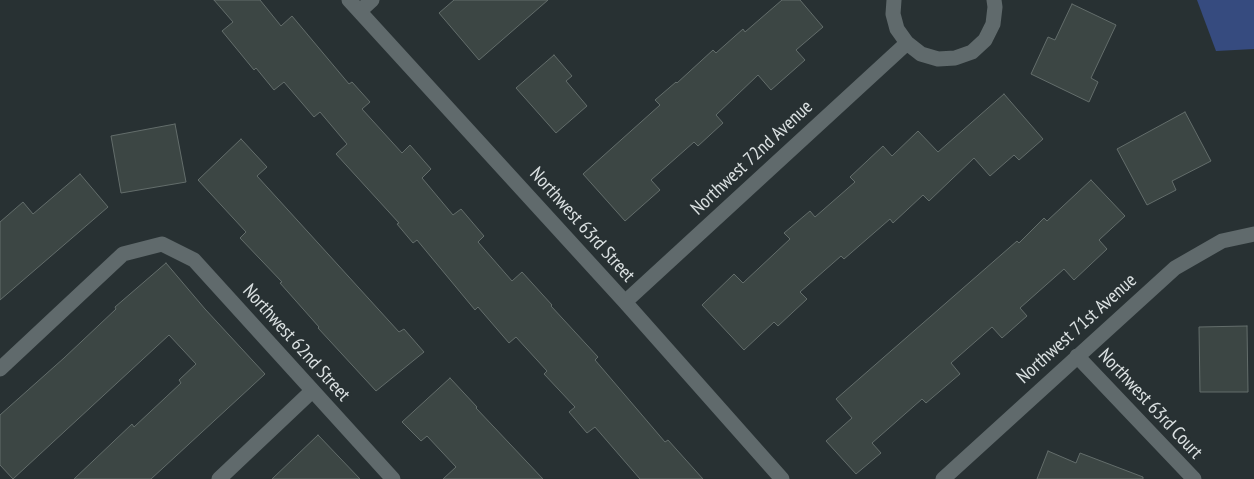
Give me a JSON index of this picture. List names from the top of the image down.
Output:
{
  "streets": {
    "street": [
      "Northwest 72nd Avenue",
      "Northwest 63rd Street",
      "Northwest 71st Avenue",
      "Northwest 62nd Street",
      "Northwest 63rd Court"
    ]
  },
  "crossings": [
    ["Northwest 72nd Avenue", "Northwest 63rd Street"],
    ["Northwest 71st Avenue", "Northwest 63rd Court"]
  ]
}
